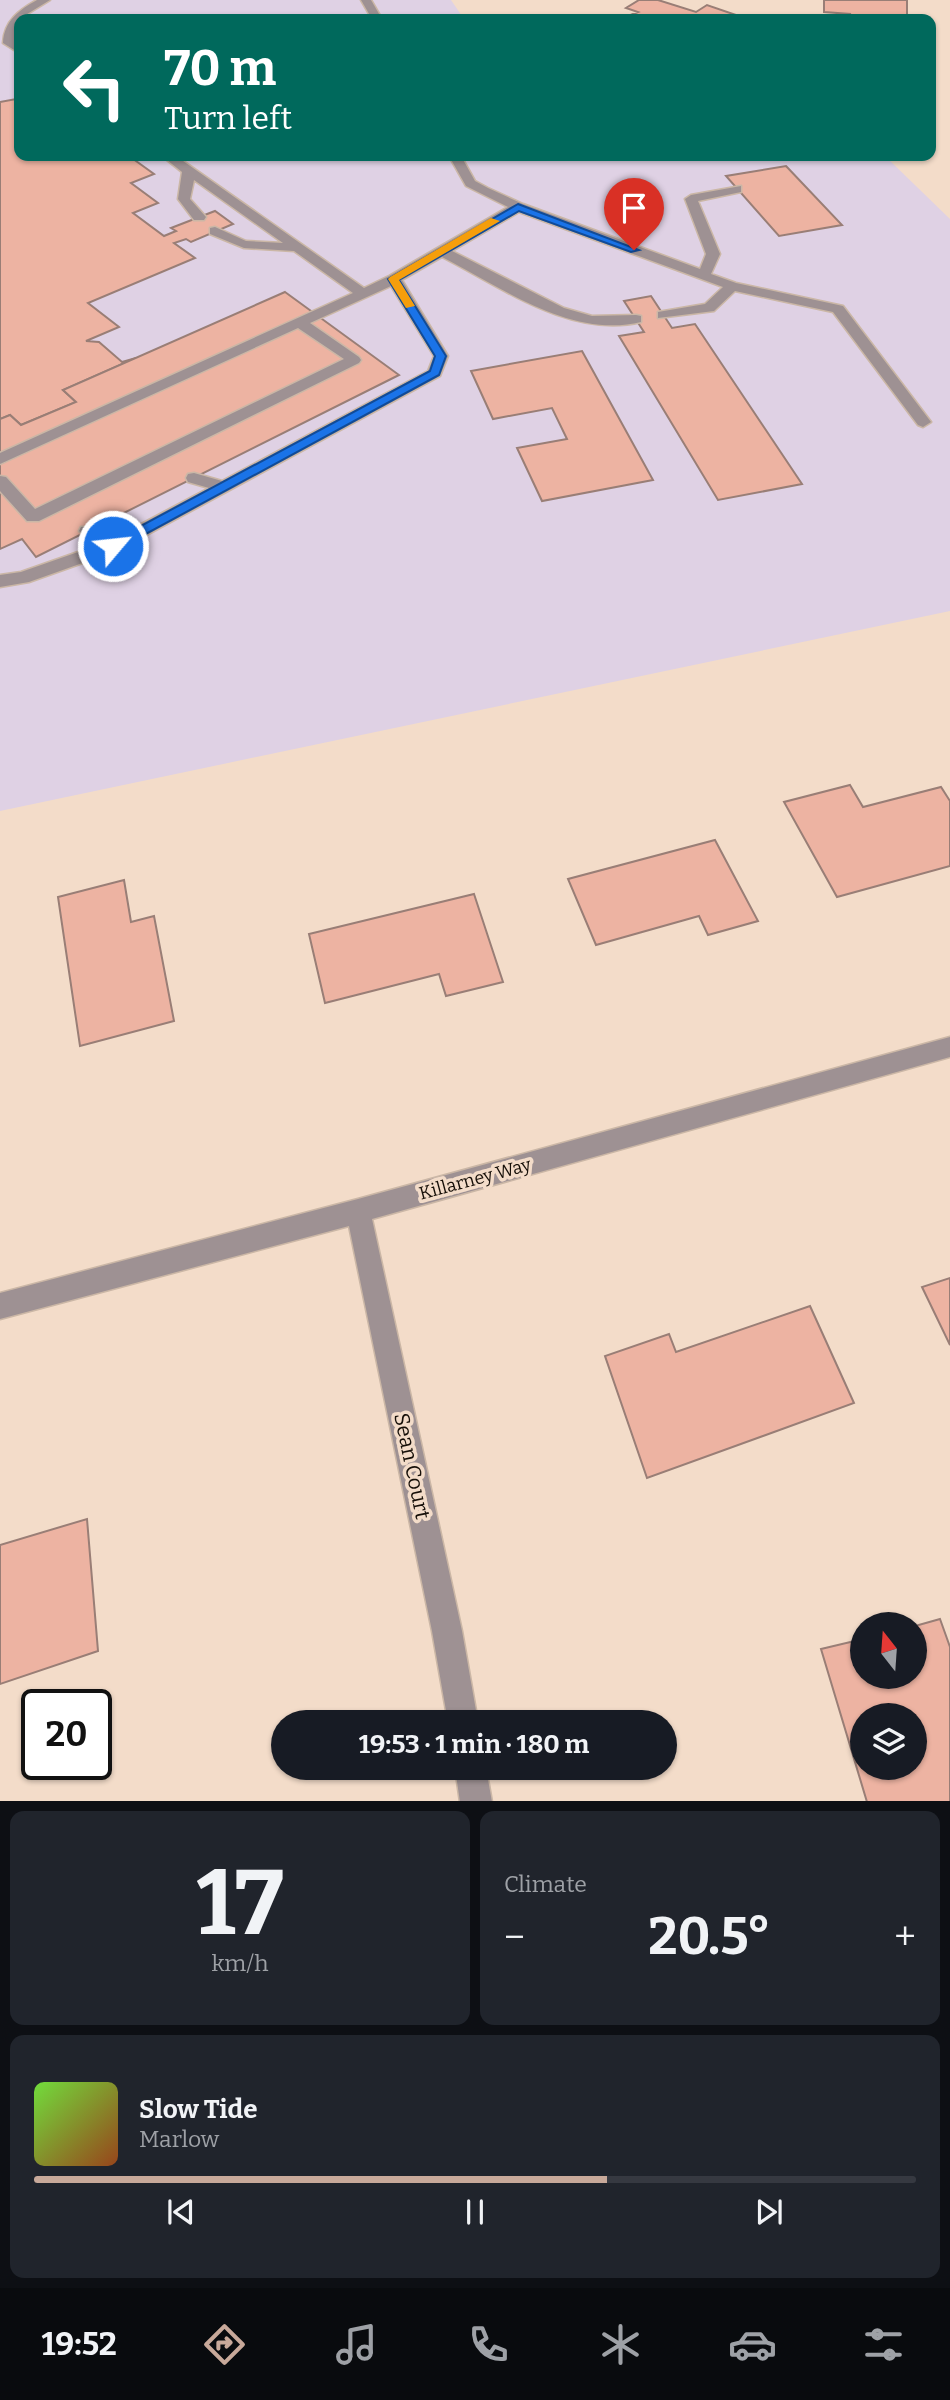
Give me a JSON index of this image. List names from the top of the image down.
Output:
{
  "streets": {
    "street": ["Killarney Way", "Sean Court"]
  },
  "crossings": [
    ["Killarney Way", "Sean Court"]
  ],
  "north": "top",
  "page": {
    "turn": ["70 m", "Turn left"],
    "limit": "20",
    "trip": "19:53 · 1 min · 180 m",
    "tile": [
      ["17", "km/h"],
      "Climate"
    ],
    "heat": ["−", "20.5°", "+"],
    "song": ["Slow Tide", "Marlow"],
    "tabs": "19:52"
  }
}
